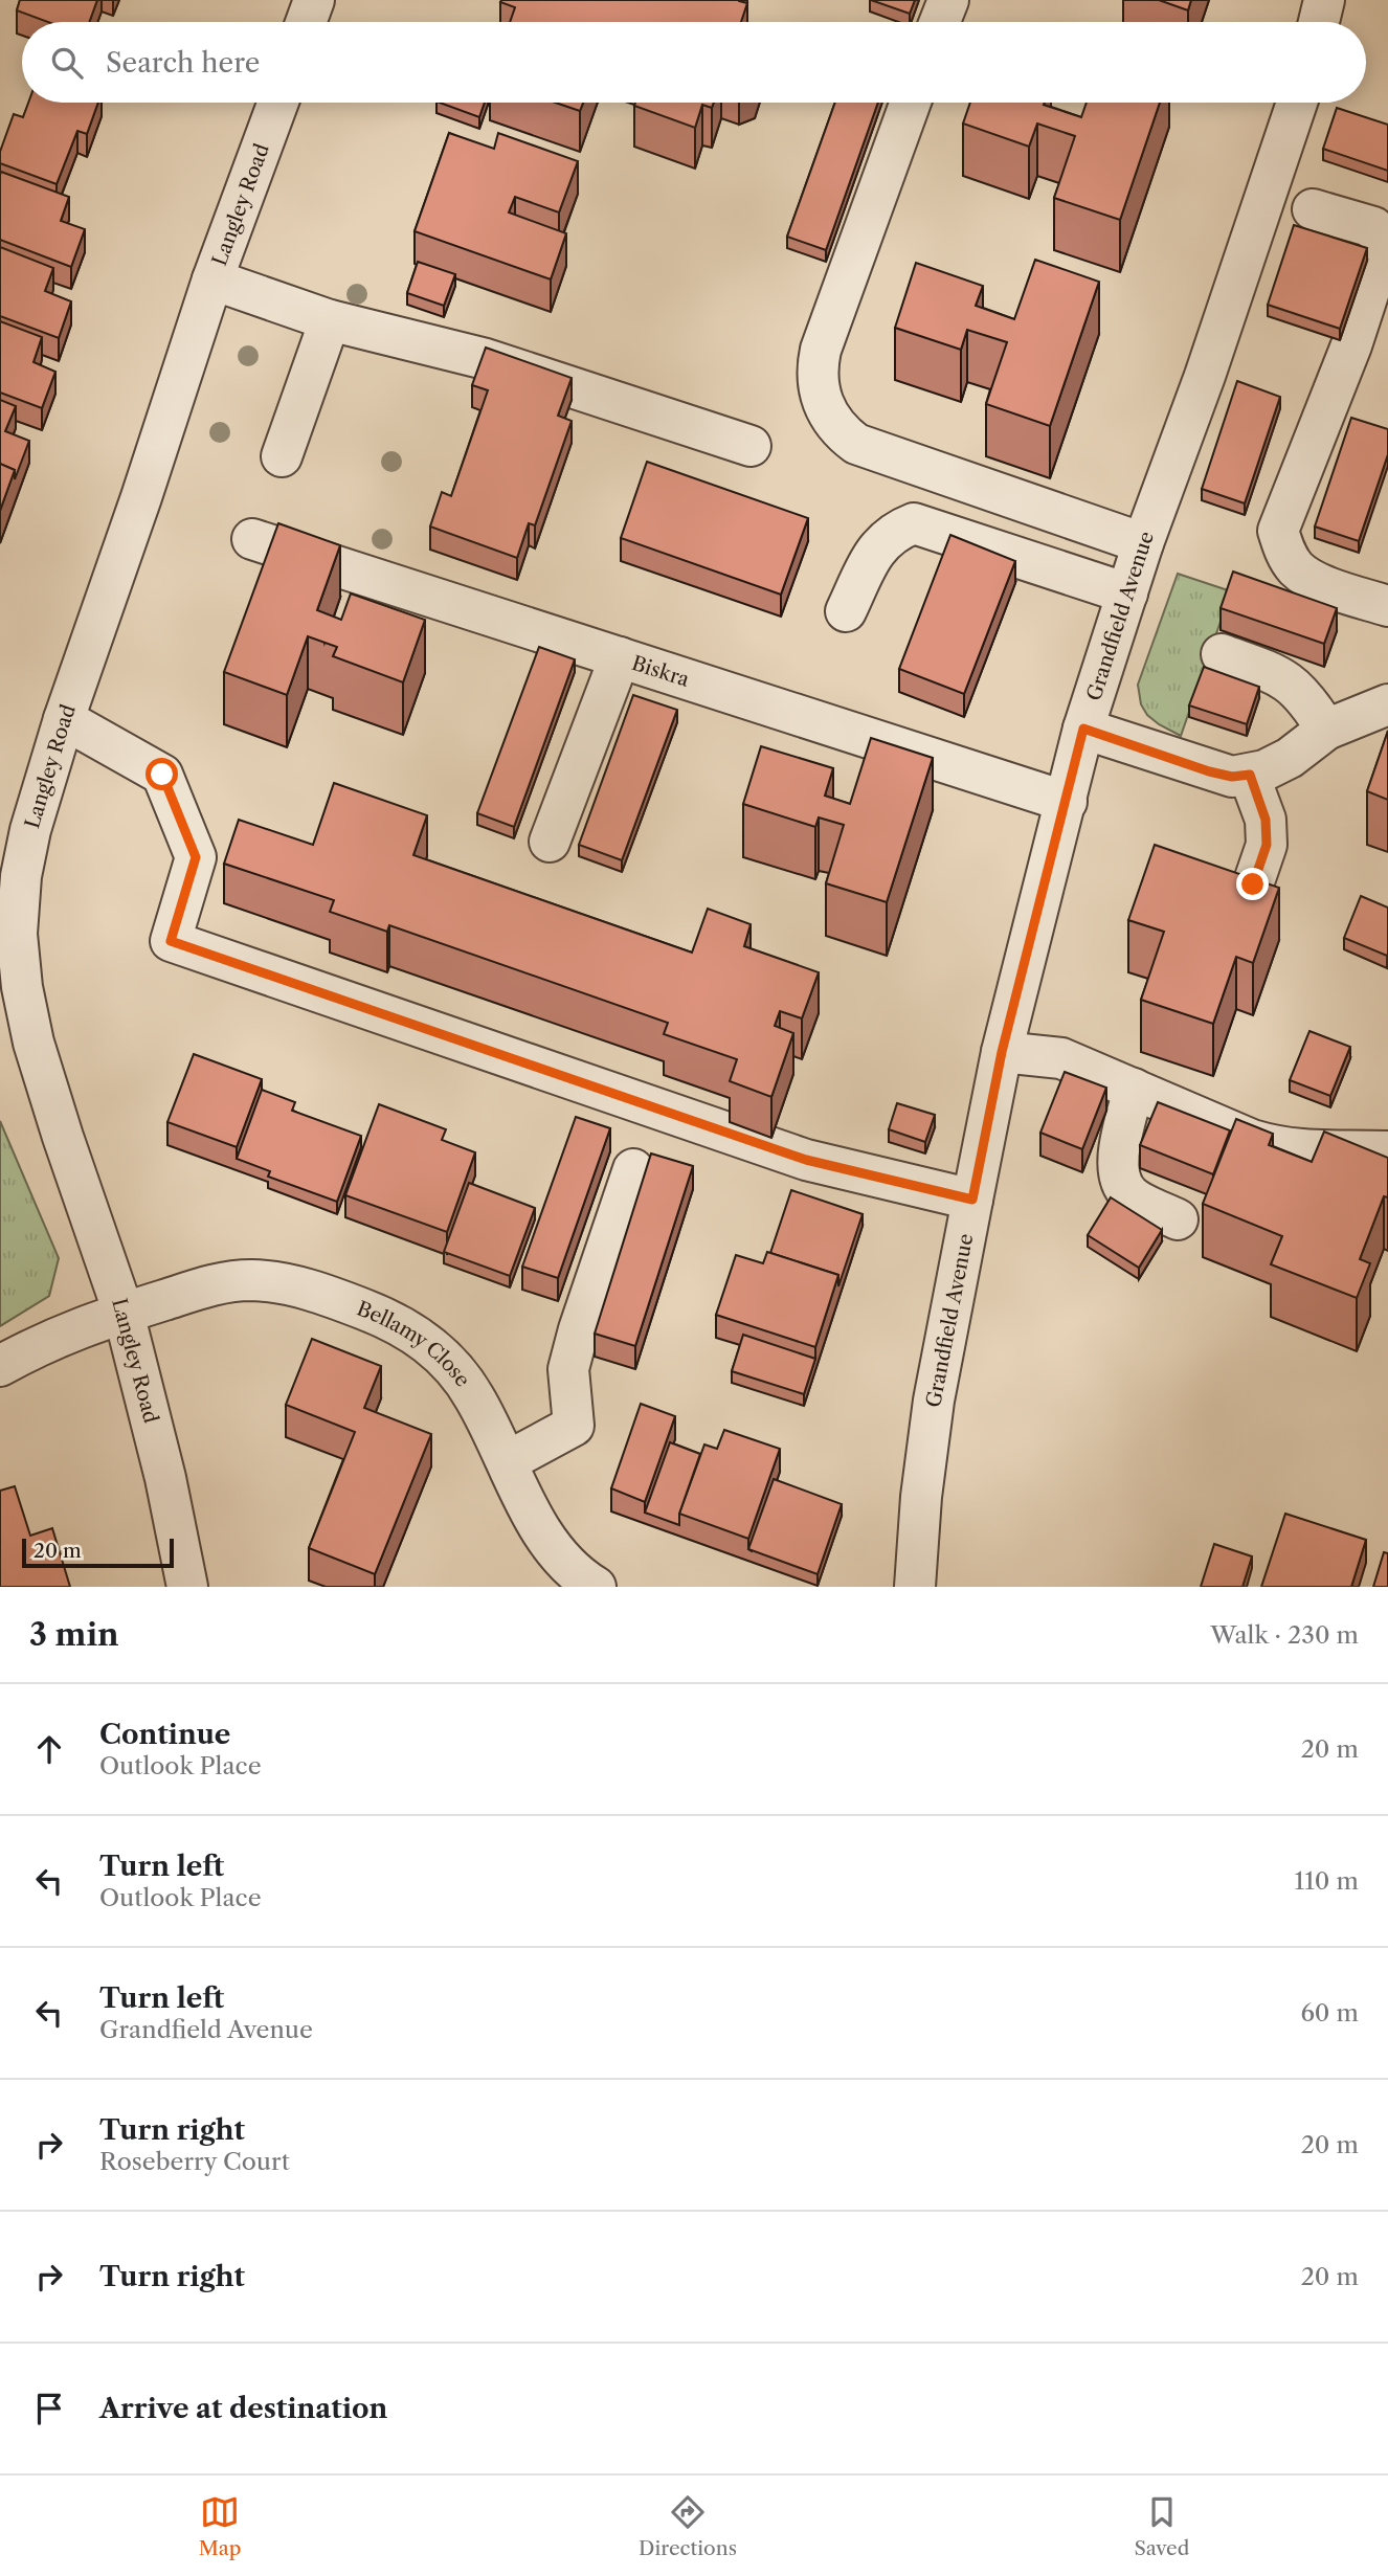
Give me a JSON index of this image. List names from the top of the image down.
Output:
{
  "streets": {
    "street": [
      "Langley Road",
      "Grandfield Avenue",
      "Biskra",
      "Bellamy Close"
    ]
  },
  "crossings": [
    ["Langley Road", "Bellamy Close"],
    ["Grandfield Avenue", "Biskra"]
  ],
  "scale_bar": "20 m",
  "page": {
    "search": "Search here",
    "scale": "20 m",
    "heading": ["3 min", "Walk · 230 m"],
    "list": [
      ["Continue", "Outlook Place", "20 m"],
      ["Turn left", "Outlook Place", "110 m"],
      ["Turn left", "Grandfield Avenue", "60 m"],
      ["Turn right", "Roseberry Court", "20 m"],
      ["Turn right", "20 m"],
      "Arrive at destination"
    ],
    "nav": ["Map", "Directions", "Saved"]
  }
}
